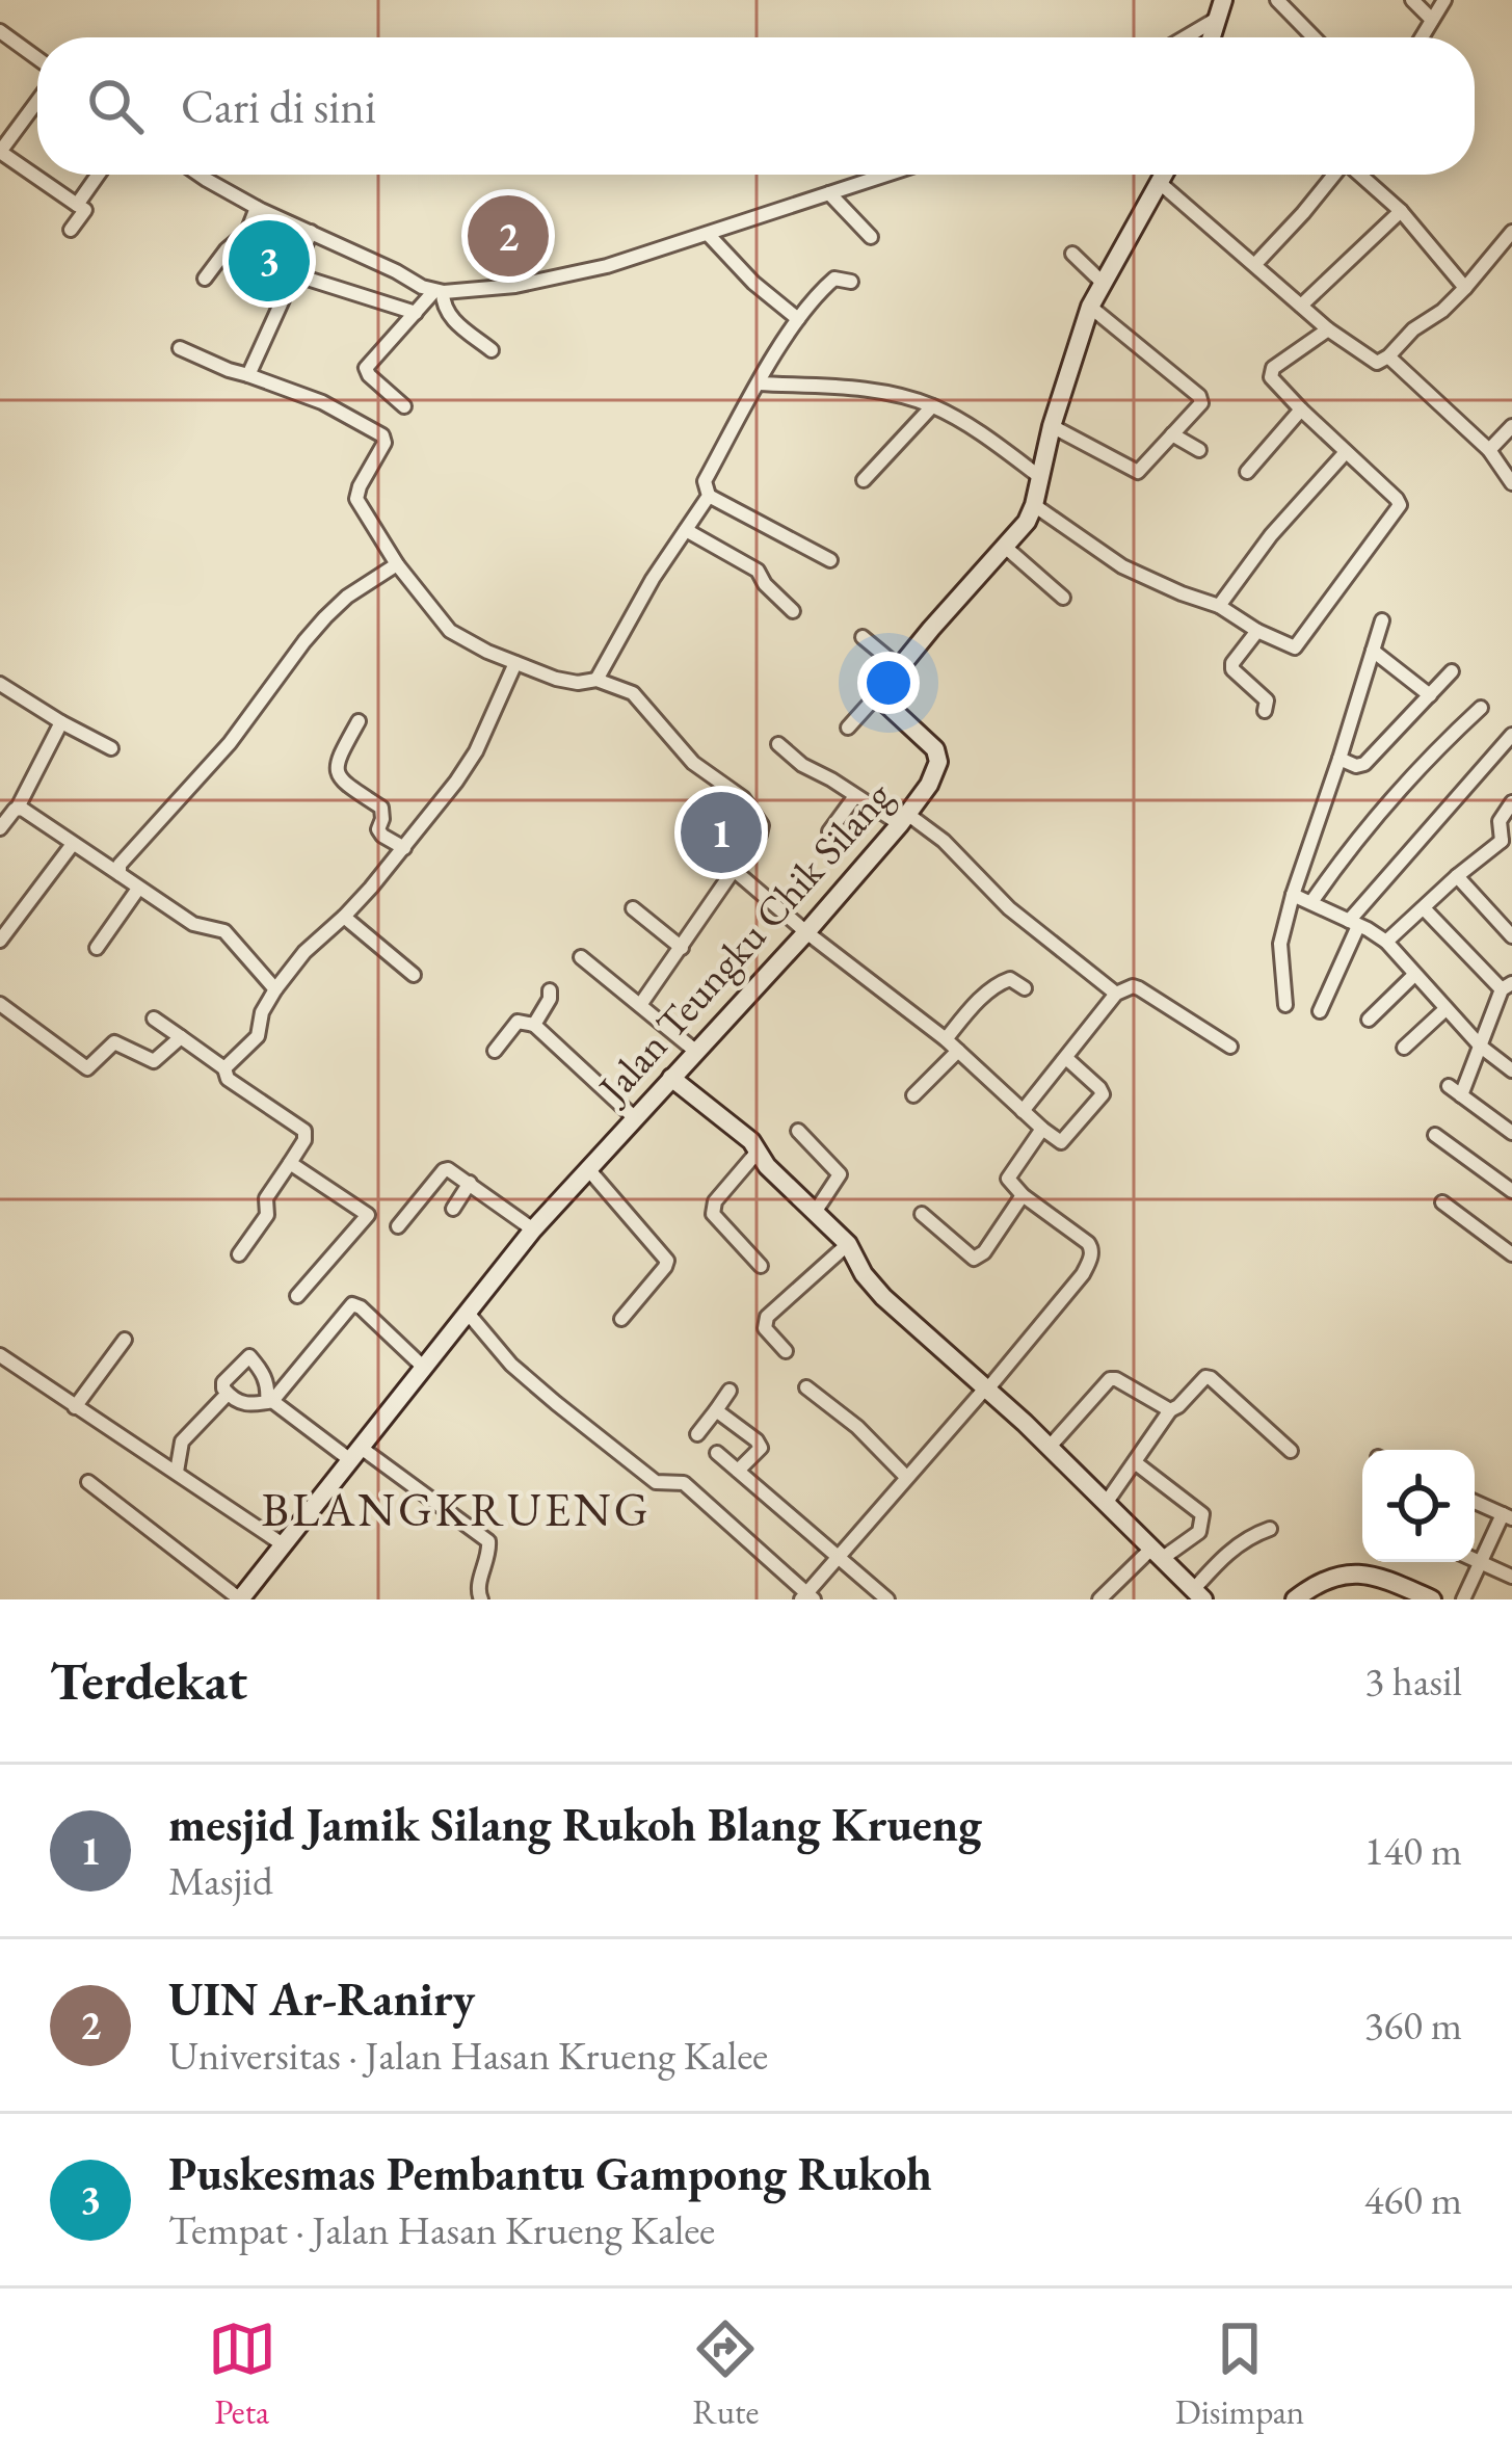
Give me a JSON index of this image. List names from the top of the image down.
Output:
{
  "streets": {
    "street": ["Jalan Teungku Chik Silang"]
  },
  "districts": ["BLANGKRUENG"],
  "page": {
    "search": "Cari di sini",
    "pins": ["2", "3", "1"],
    "heading": ["Terdekat", "3 hasil"],
    "list": [
      {
        "mark": "1",
        "name": "mesjid Jamik Silang Rukoh Blang Krueng",
        "note": "Masjid",
        "value": "140 m"
      },
      {
        "mark": "2",
        "name": "UIN Ar-Raniry",
        "note": "Universitas · Jalan Hasan Krueng Kalee",
        "value": "360 m"
      },
      {
        "mark": "3",
        "name": "Puskesmas Pembantu Gampong Rukoh",
        "note": "Tempat · Jalan Hasan Krueng Kalee",
        "value": "460 m"
      }
    ],
    "nav": ["Peta", "Rute", "Disimpan"]
  }
}
